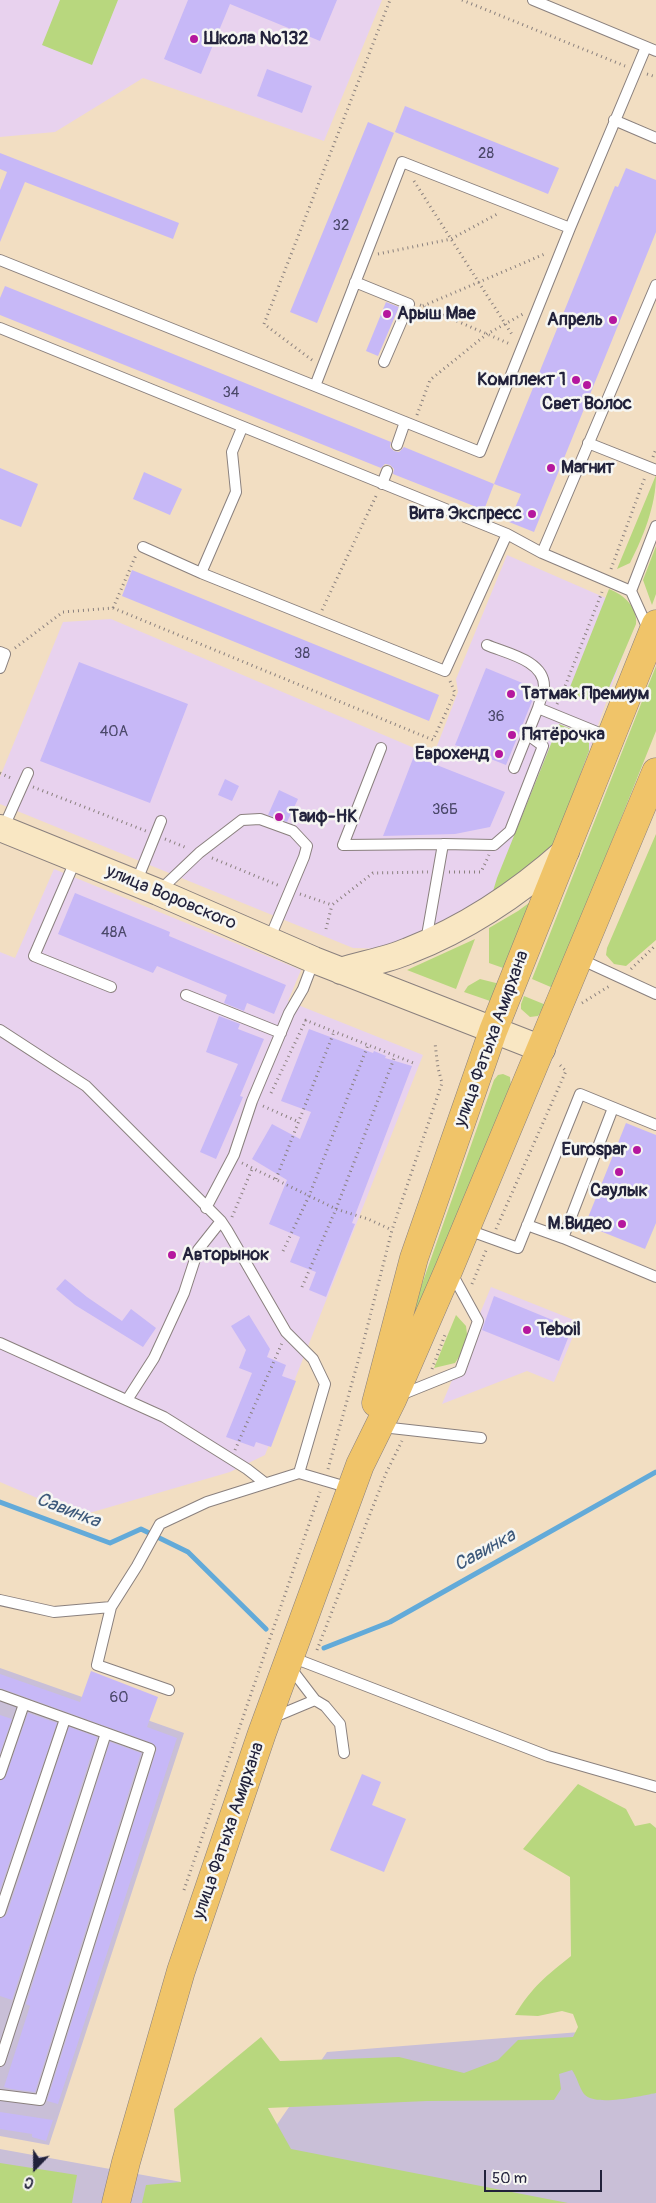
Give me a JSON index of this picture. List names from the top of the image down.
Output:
{
  "streets": {
    "main road": ["улица Фатыха Амирхана"],
    "street": ["улица Воровского"]
  },
  "crossings": [
    ["улица Воровского", "улица Фатыха Амирхана"]
  ],
  "water": ["Савинка"],
  "places": [
    "Школа №132",
    "Арыш Мае",
    "Апрель",
    "Комплект 1",
    "Свет Волос",
    "Магнит",
    "Вита Экспресс",
    "Татмак Премиум",
    "Пятёрочка",
    "Еврохенд",
    "Таиф-НК",
    "Eurospar",
    "Саулык",
    "М.Видео",
    "Авторынок",
    "Teboil"
  ],
  "house_numbers": [
    "28",
    "32",
    "34",
    "38",
    "36",
    "40А",
    "36Б",
    "48А",
    "60"
  ],
  "scale_bar": "50 m",
  "north": "bottom"
}
